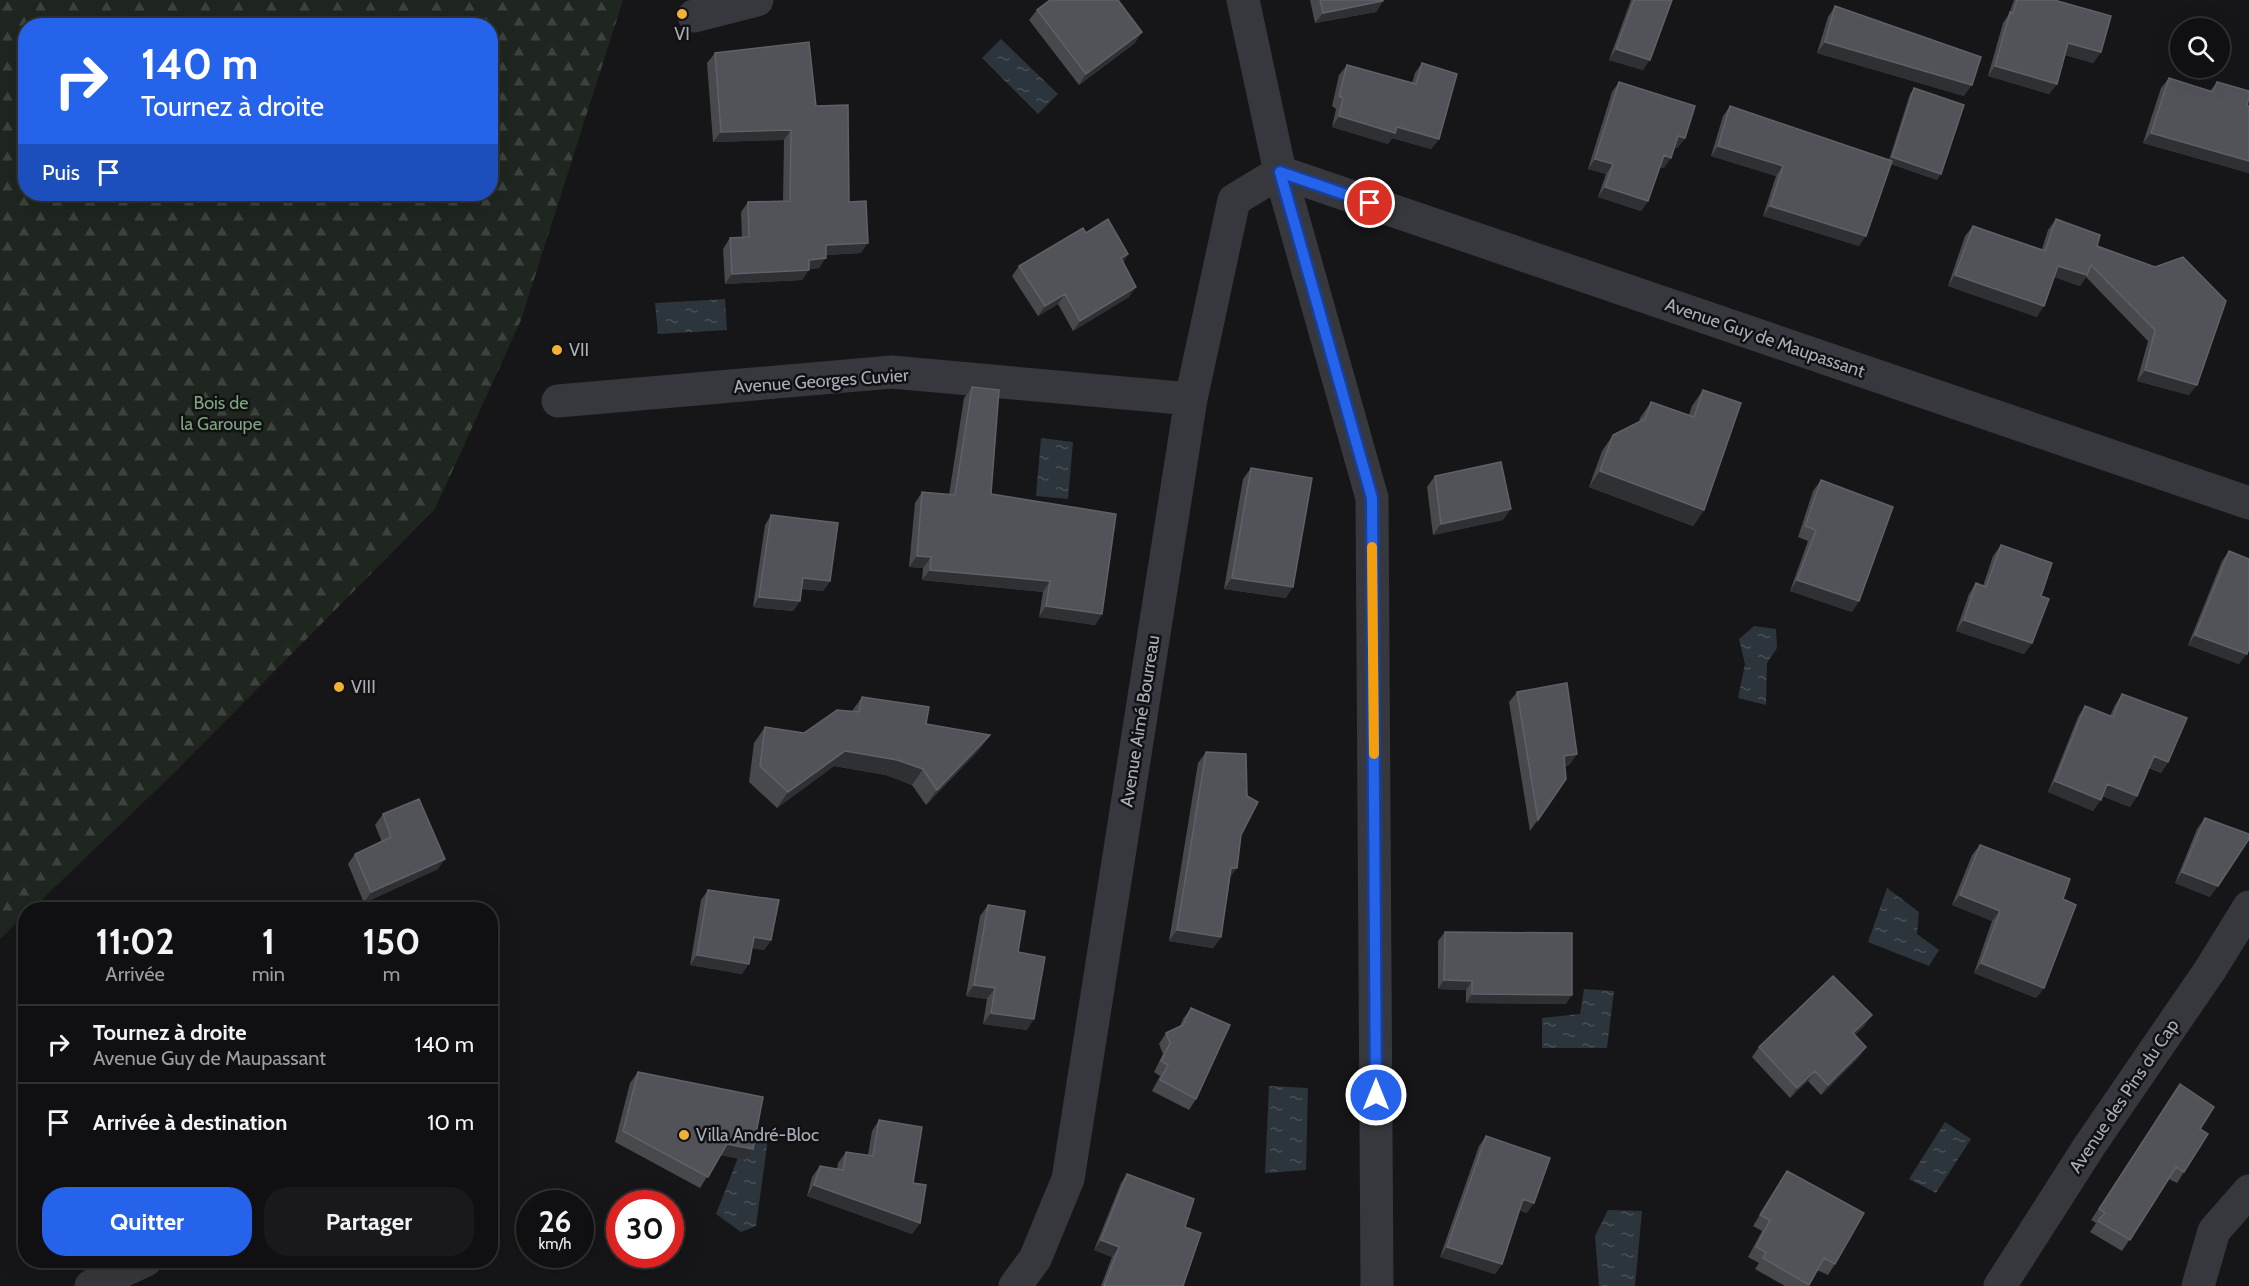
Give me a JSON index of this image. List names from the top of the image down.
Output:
{
  "streets": {
    "street": [
      "Avenue Guy de Maupassant",
      "Avenue Georges Cuvier",
      "Avenue Aimé Bourreau",
      "Avenue des Pins du Cap"
    ]
  },
  "crossings": [
    ["Avenue Guy de Maupassant", "Avenue Aimé Bourreau"],
    ["Avenue Georges Cuvier", "Avenue Aimé Bourreau"]
  ],
  "parks": ["Bois de la Garoupe"],
  "places": [
    "VI",
    "VII",
    "VIII",
    "Villa André-Bloc"
  ],
  "page": {
    "turn": ["140 m", "Tournez à droite"],
    "then": "Puis",
    "eta": [
      "11:02",
      "Arrivée",
      "1",
      "min",
      "150",
      "m"
    ],
    "list": [
      {
        "name": "Tournez à droite",
        "note": "Avenue Guy de Maupassant",
        "value": "140 m"
      },
      {
        "name": "Arrivée à destination",
        "value": "10 m"
      }
    ],
    "buttons": ["Quitter", "Partager"],
    "speed": "26 km/h",
    "limit": "30"
  }
}
